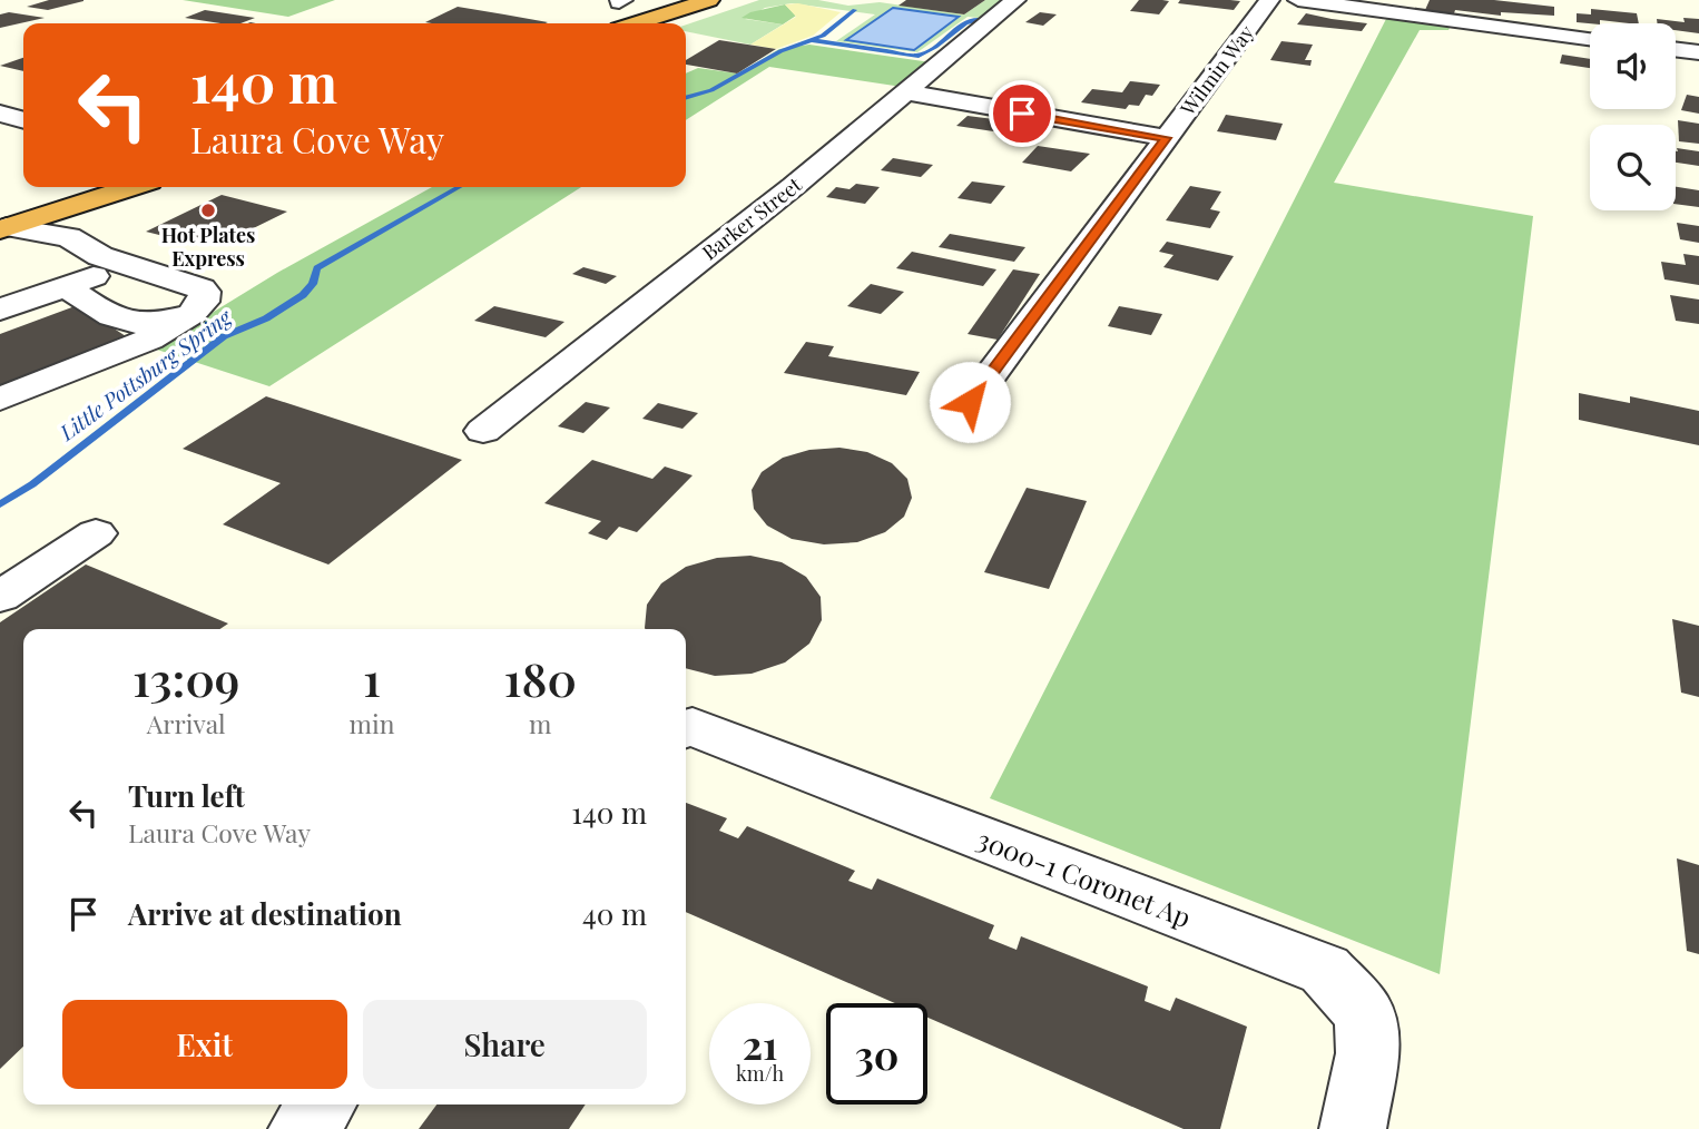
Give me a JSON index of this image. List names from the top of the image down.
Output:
{
  "streets": {
    "street": ["Wilmin Way", "Barker Street", "3000-1 Coronet Ap"]
  },
  "water": ["Little Pottsburg Spring"],
  "places": ["Hot Plates Express"],
  "page": {
    "turn": ["140 m", "Laura Cove Way"],
    "eta": [
      "13:09",
      "Arrival",
      "1",
      "min",
      "180",
      "m"
    ],
    "list": [
      {
        "name": "Turn left",
        "note": "Laura Cove Way",
        "value": "140 m"
      },
      {
        "name": "Arrive at destination",
        "value": "40 m"
      }
    ],
    "buttons": ["Exit", "Share"],
    "speed": "21 km/h",
    "limit": "30"
  }
}
